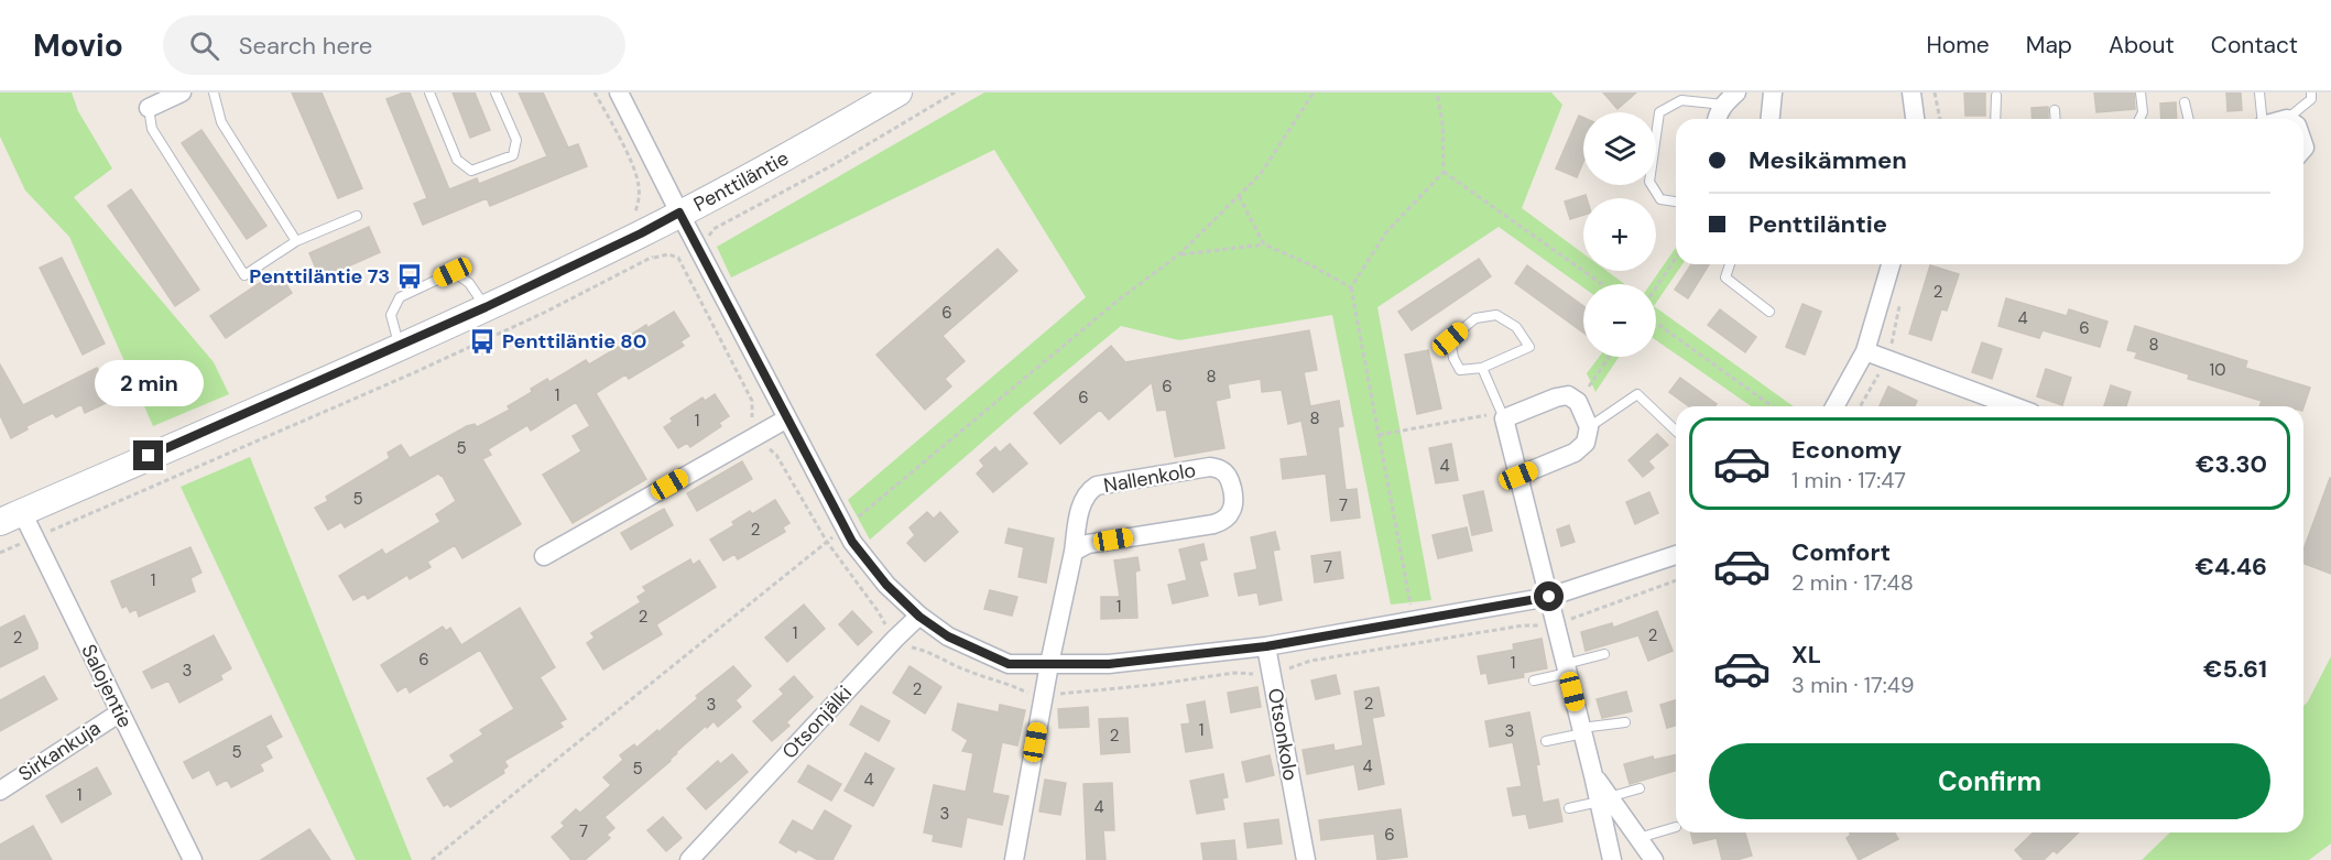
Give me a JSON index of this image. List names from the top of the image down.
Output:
{
  "streets": {
    "street": [
      "Penttiläntie",
      "Nallenkolo",
      "Salojentie",
      "Otsonjälki",
      "Otsonkolo",
      "Sirkankuja"
    ]
  },
  "crossings": [
    ["Penttiläntie", "Salojentie"],
    ["Salojentie", "Sirkankuja"]
  ],
  "places": {
    "bus stop": ["Penttiläntie 73", "Penttiläntie 80"]
  },
  "house_numbers": [
    "2",
    "6",
    "4",
    "6",
    "8",
    "10",
    "8",
    "6",
    "1",
    "6",
    "8",
    "1",
    "5",
    "4",
    "5",
    "7",
    "2",
    "7",
    "1",
    "1",
    "2",
    "1",
    "2",
    "2",
    "6",
    "1",
    "3",
    "2",
    "2",
    "3",
    "1",
    "3",
    "2",
    "5",
    "4",
    "5",
    "4",
    "1",
    "4",
    "3",
    "7",
    "6"
  ],
  "page": {
    "header": "Movio",
    "search": "Search here",
    "nav": [
      "Home",
      "Map",
      "About",
      "Contact"
    ],
    "map_buttons": ["+", "−"],
    "banner": ["Mesikämmen", "Penttiläntie"],
    "bubble": "2 min",
    "list": [
      {
        "name": "Economy",
        "note": "1 min · 17:47",
        "value": "€3.30"
      },
      {
        "name": "Comfort",
        "note": "2 min · 17:48",
        "value": "€4.46"
      },
      {
        "name": "XL",
        "note": "3 min · 17:49",
        "value": "€5.61"
      }
    ],
    "buttons": "Confirm"
  }
}
